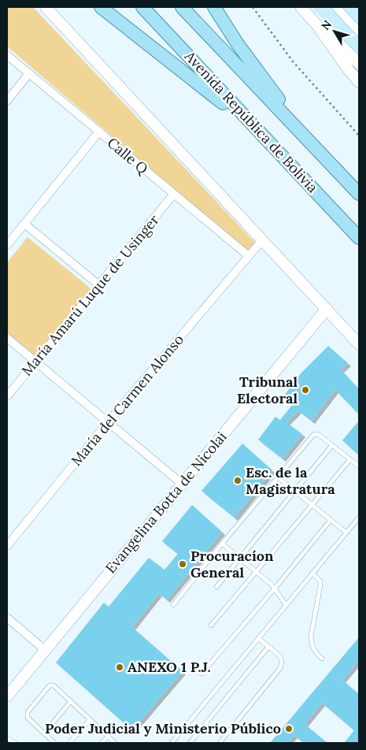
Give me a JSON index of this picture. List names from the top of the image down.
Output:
{
  "streets": {
    "main road": ["Avenida República de Bolivia"],
    "street": [
      "Calle Q",
      "María Amarú Luque de Usinger",
      "María del Carmen Alonso",
      "Evangelina Botta de Nicolai"
    ]
  },
  "crossings": [
    ["Calle Q", "María Amarú Luque de Usinger"],
    ["Calle Q", "María del Carmen Alonso"]
  ],
  "places": [
    "Tribunal Electoral",
    "Esc. de la Magistratura",
    "Procuracíon General",
    "ANEXO 1 P.J.",
    "Poder Judicial y Ministerio Público"
  ],
  "north": "top left"
}
